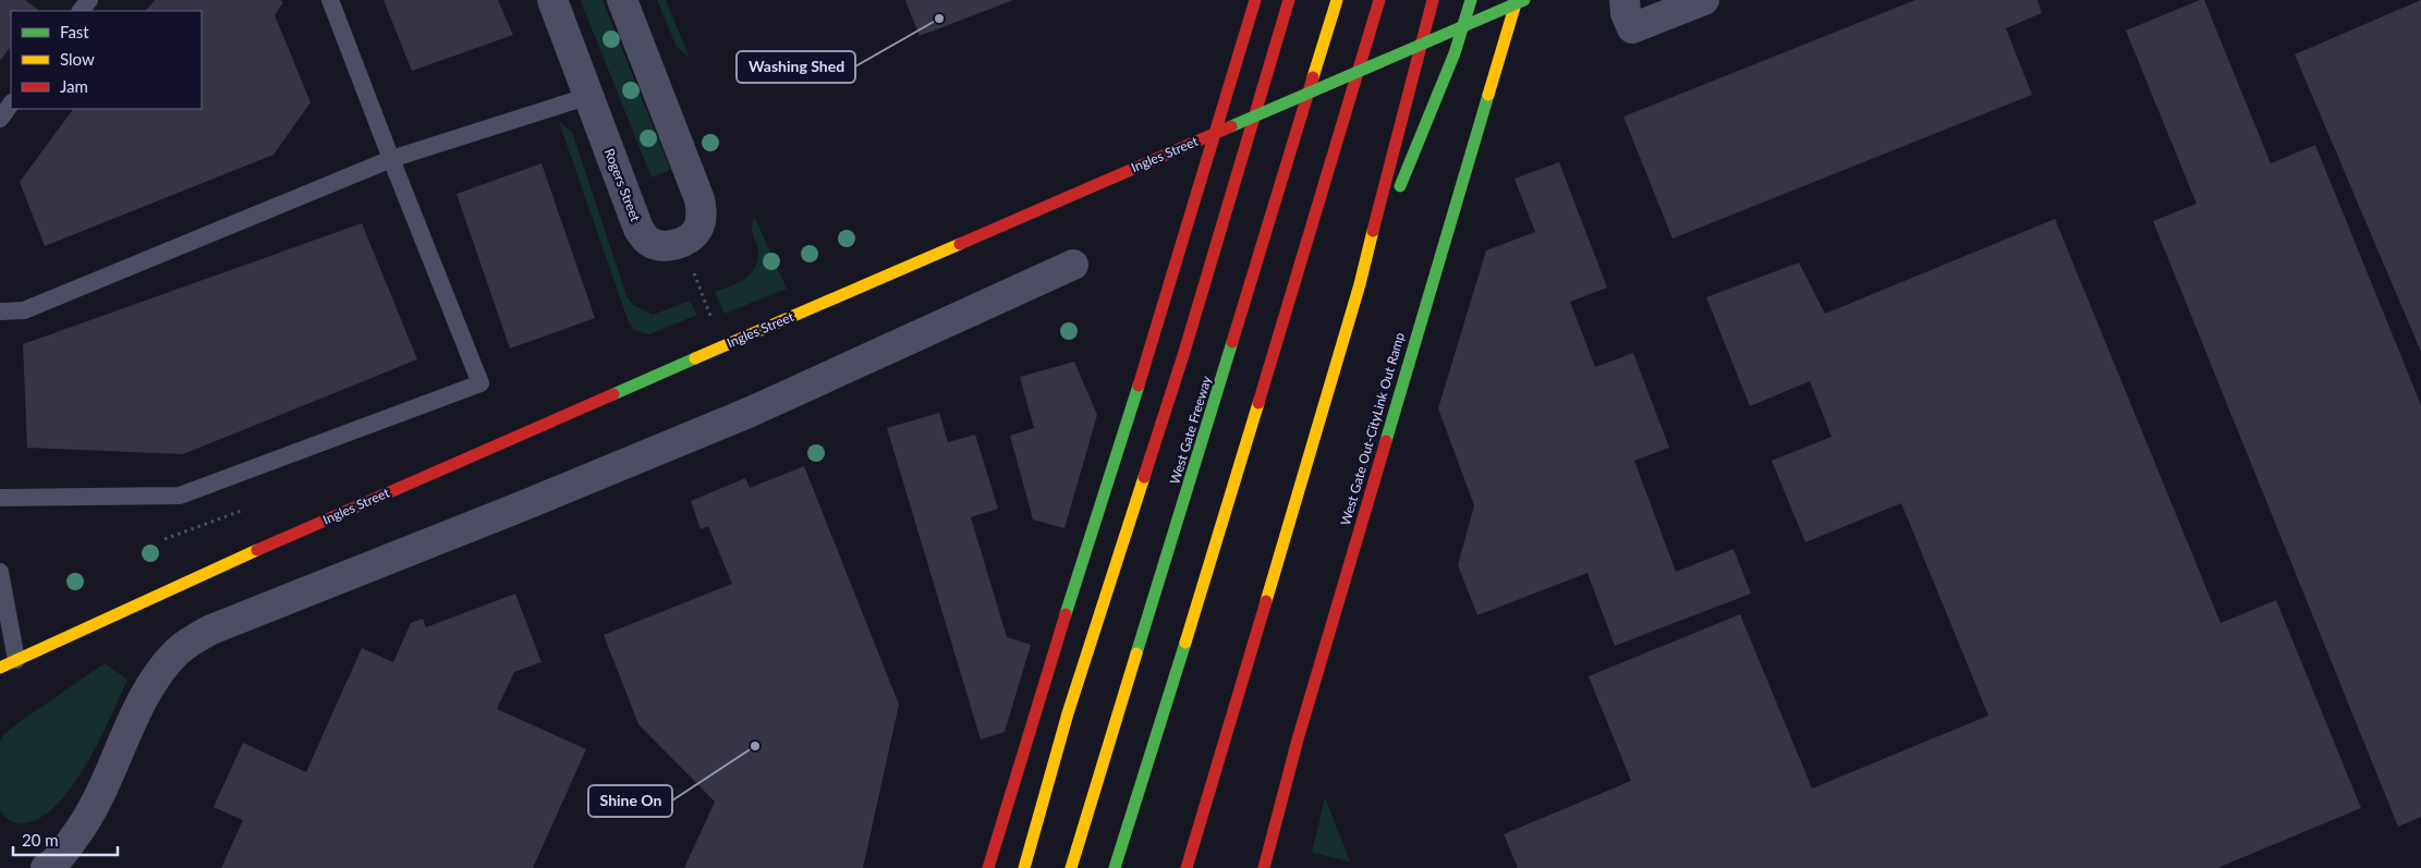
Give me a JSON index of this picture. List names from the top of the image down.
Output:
{
  "streets": {
    "main road": ["Ingles Street", "West Gate Out-CityLink Out Ramp", "West Gate Freeway"],
    "street": ["Rogers Street"]
  },
  "places": ["Washing Shed", "Shine On"],
  "legend": ["Fast", "Slow", "Jam"],
  "scale_bar": "20 m"
}
